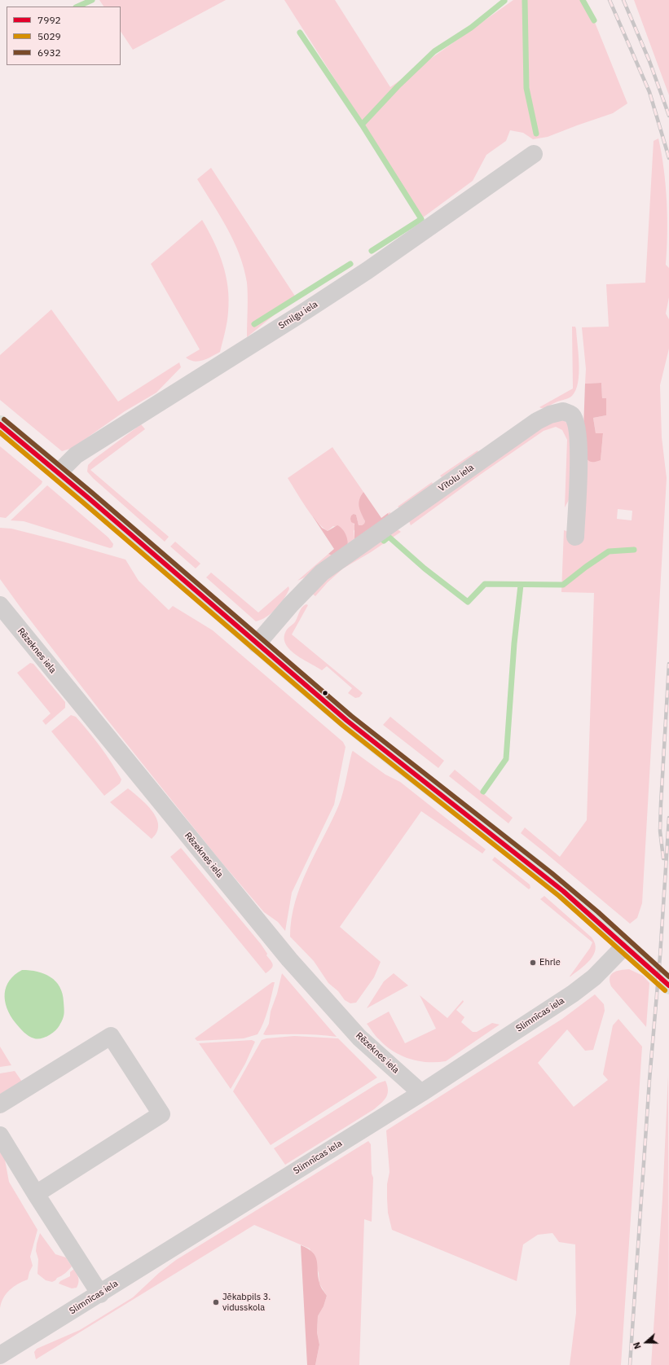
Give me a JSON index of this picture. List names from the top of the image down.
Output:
{
  "streets": {
    "street": [
      "Smilgu iela",
      "Vītolu iela",
      "Rēzeknes iela",
      "Slimnīcas iela"
    ]
  },
  "crossings": [
    ["Rēzeknes iela", "Slimnīcas iela"]
  ],
  "places": ["Ehrle", "Jēkabpils 3. vidusskola"],
  "lines": ["transit line 6932", "transit line 7992", "transit line 5029"],
  "legend": ["7992", "5029", "6932"],
  "north": "left"
}
